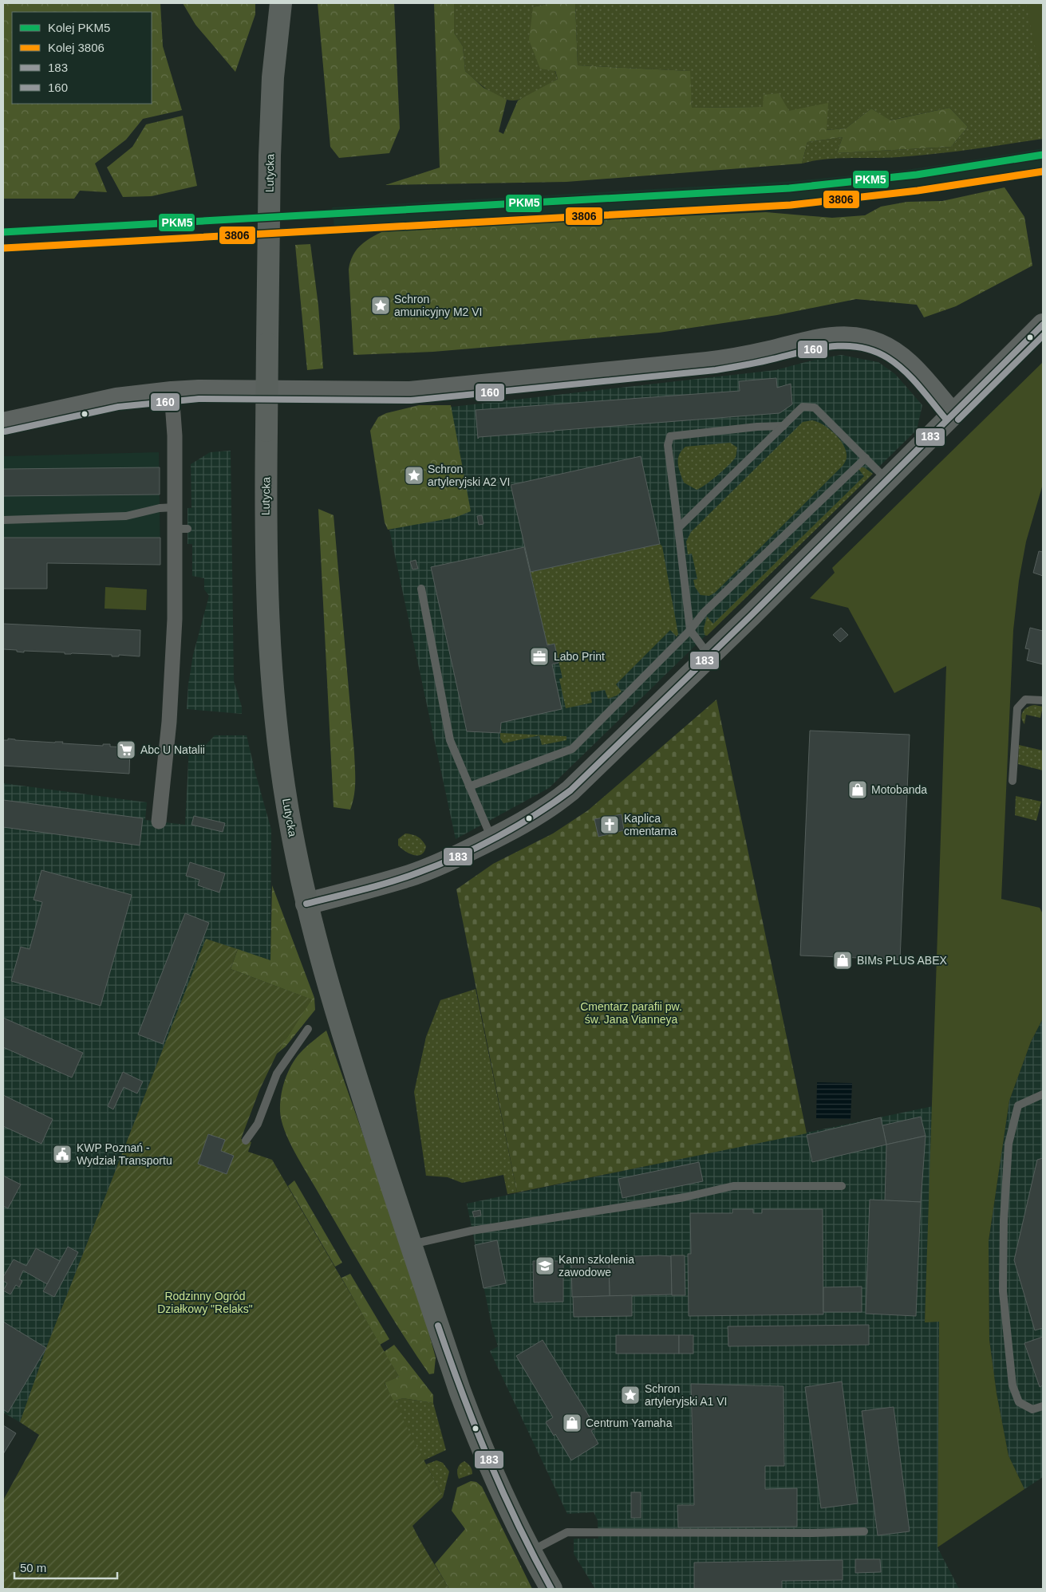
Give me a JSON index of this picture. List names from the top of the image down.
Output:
{
  "streets": {
    "main road": ["Lutycka"]
  },
  "parks": ["Cmentarz parafii pw. św. Jana Vianneya", "Rodzinny Ogród Działkowy \"Relaks\""],
  "places": {
    "place": ["Schron amunicyjny M2 VI", "Schron artyleryjski A2 VI", "Schron artyleryjski A1 VI"],
    "office": ["Labo Print"],
    "supermarket": ["Abc U Natalii"],
    "shop": ["Motobanda", "BIMs PLUS ABEX", "Centrum Yamaha"],
    "church": ["Kaplica cmentarna"],
    "public building": ["KWP Poznań - Wydział Transportu"],
    "school or university": ["Kann szkolenia zawodowe"]
  },
  "lines": [
    "rail line PKM5",
    "rail line 3806",
    "transit line 183",
    "transit line 160"
  ],
  "legend": [
    "Kolej PKM5",
    "Kolej 3806",
    "183",
    "160"
  ],
  "scale_bar": "50 m"
}
